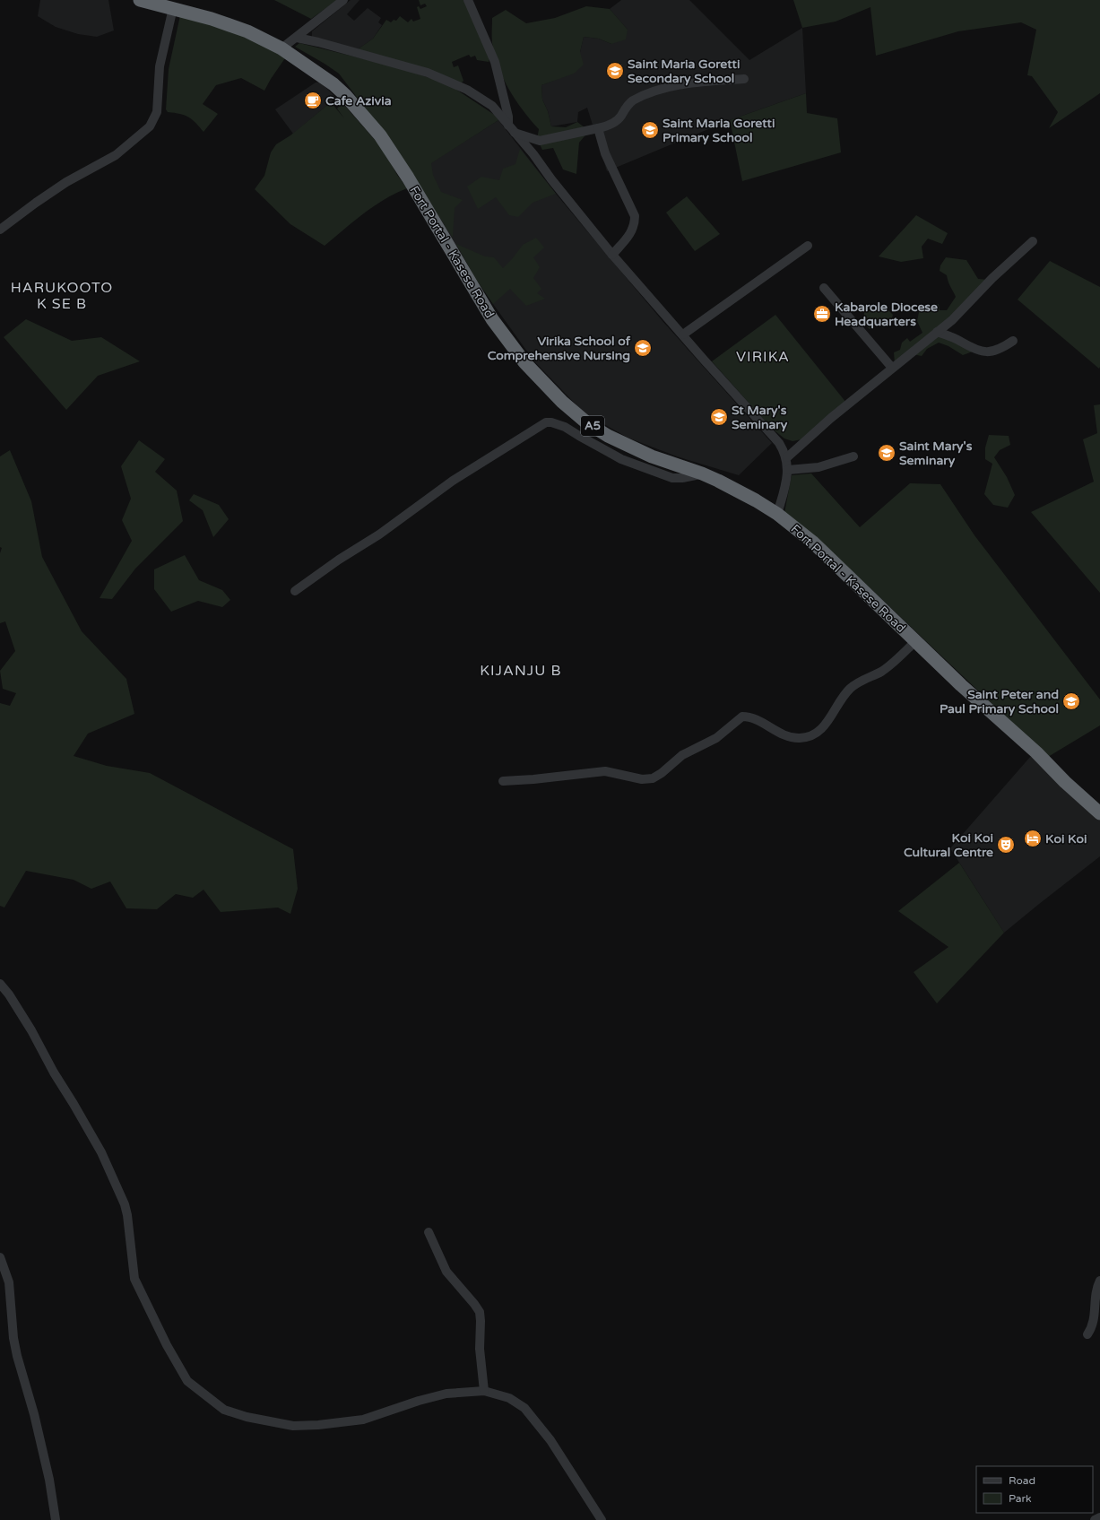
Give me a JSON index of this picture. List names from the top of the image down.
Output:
{
  "streets": {
    "highway": ["Fort Portal - Kasese Road", "A5"]
  },
  "districts": ["HARUKOOTO K SE B", "VIRIKA", "KIJANJU B"],
  "places": {
    "school or university": [
      "Saint Maria Goretti Secondary School",
      "Saint Maria Goretti Primary School",
      "Virika School of Comprehensive Nursing",
      "St Mary's Seminary",
      "Saint Mary's Seminary",
      "Saint Peter and Paul Primary School"
    ],
    "cafe": ["Cafe Azivia"],
    "office": ["Kabarole Diocese Headquarters"],
    "hotel": ["Koi Koi"],
    "theatre": ["Koi Koi Cultural Centre"]
  },
  "legend": ["Road", "Park"]
}
